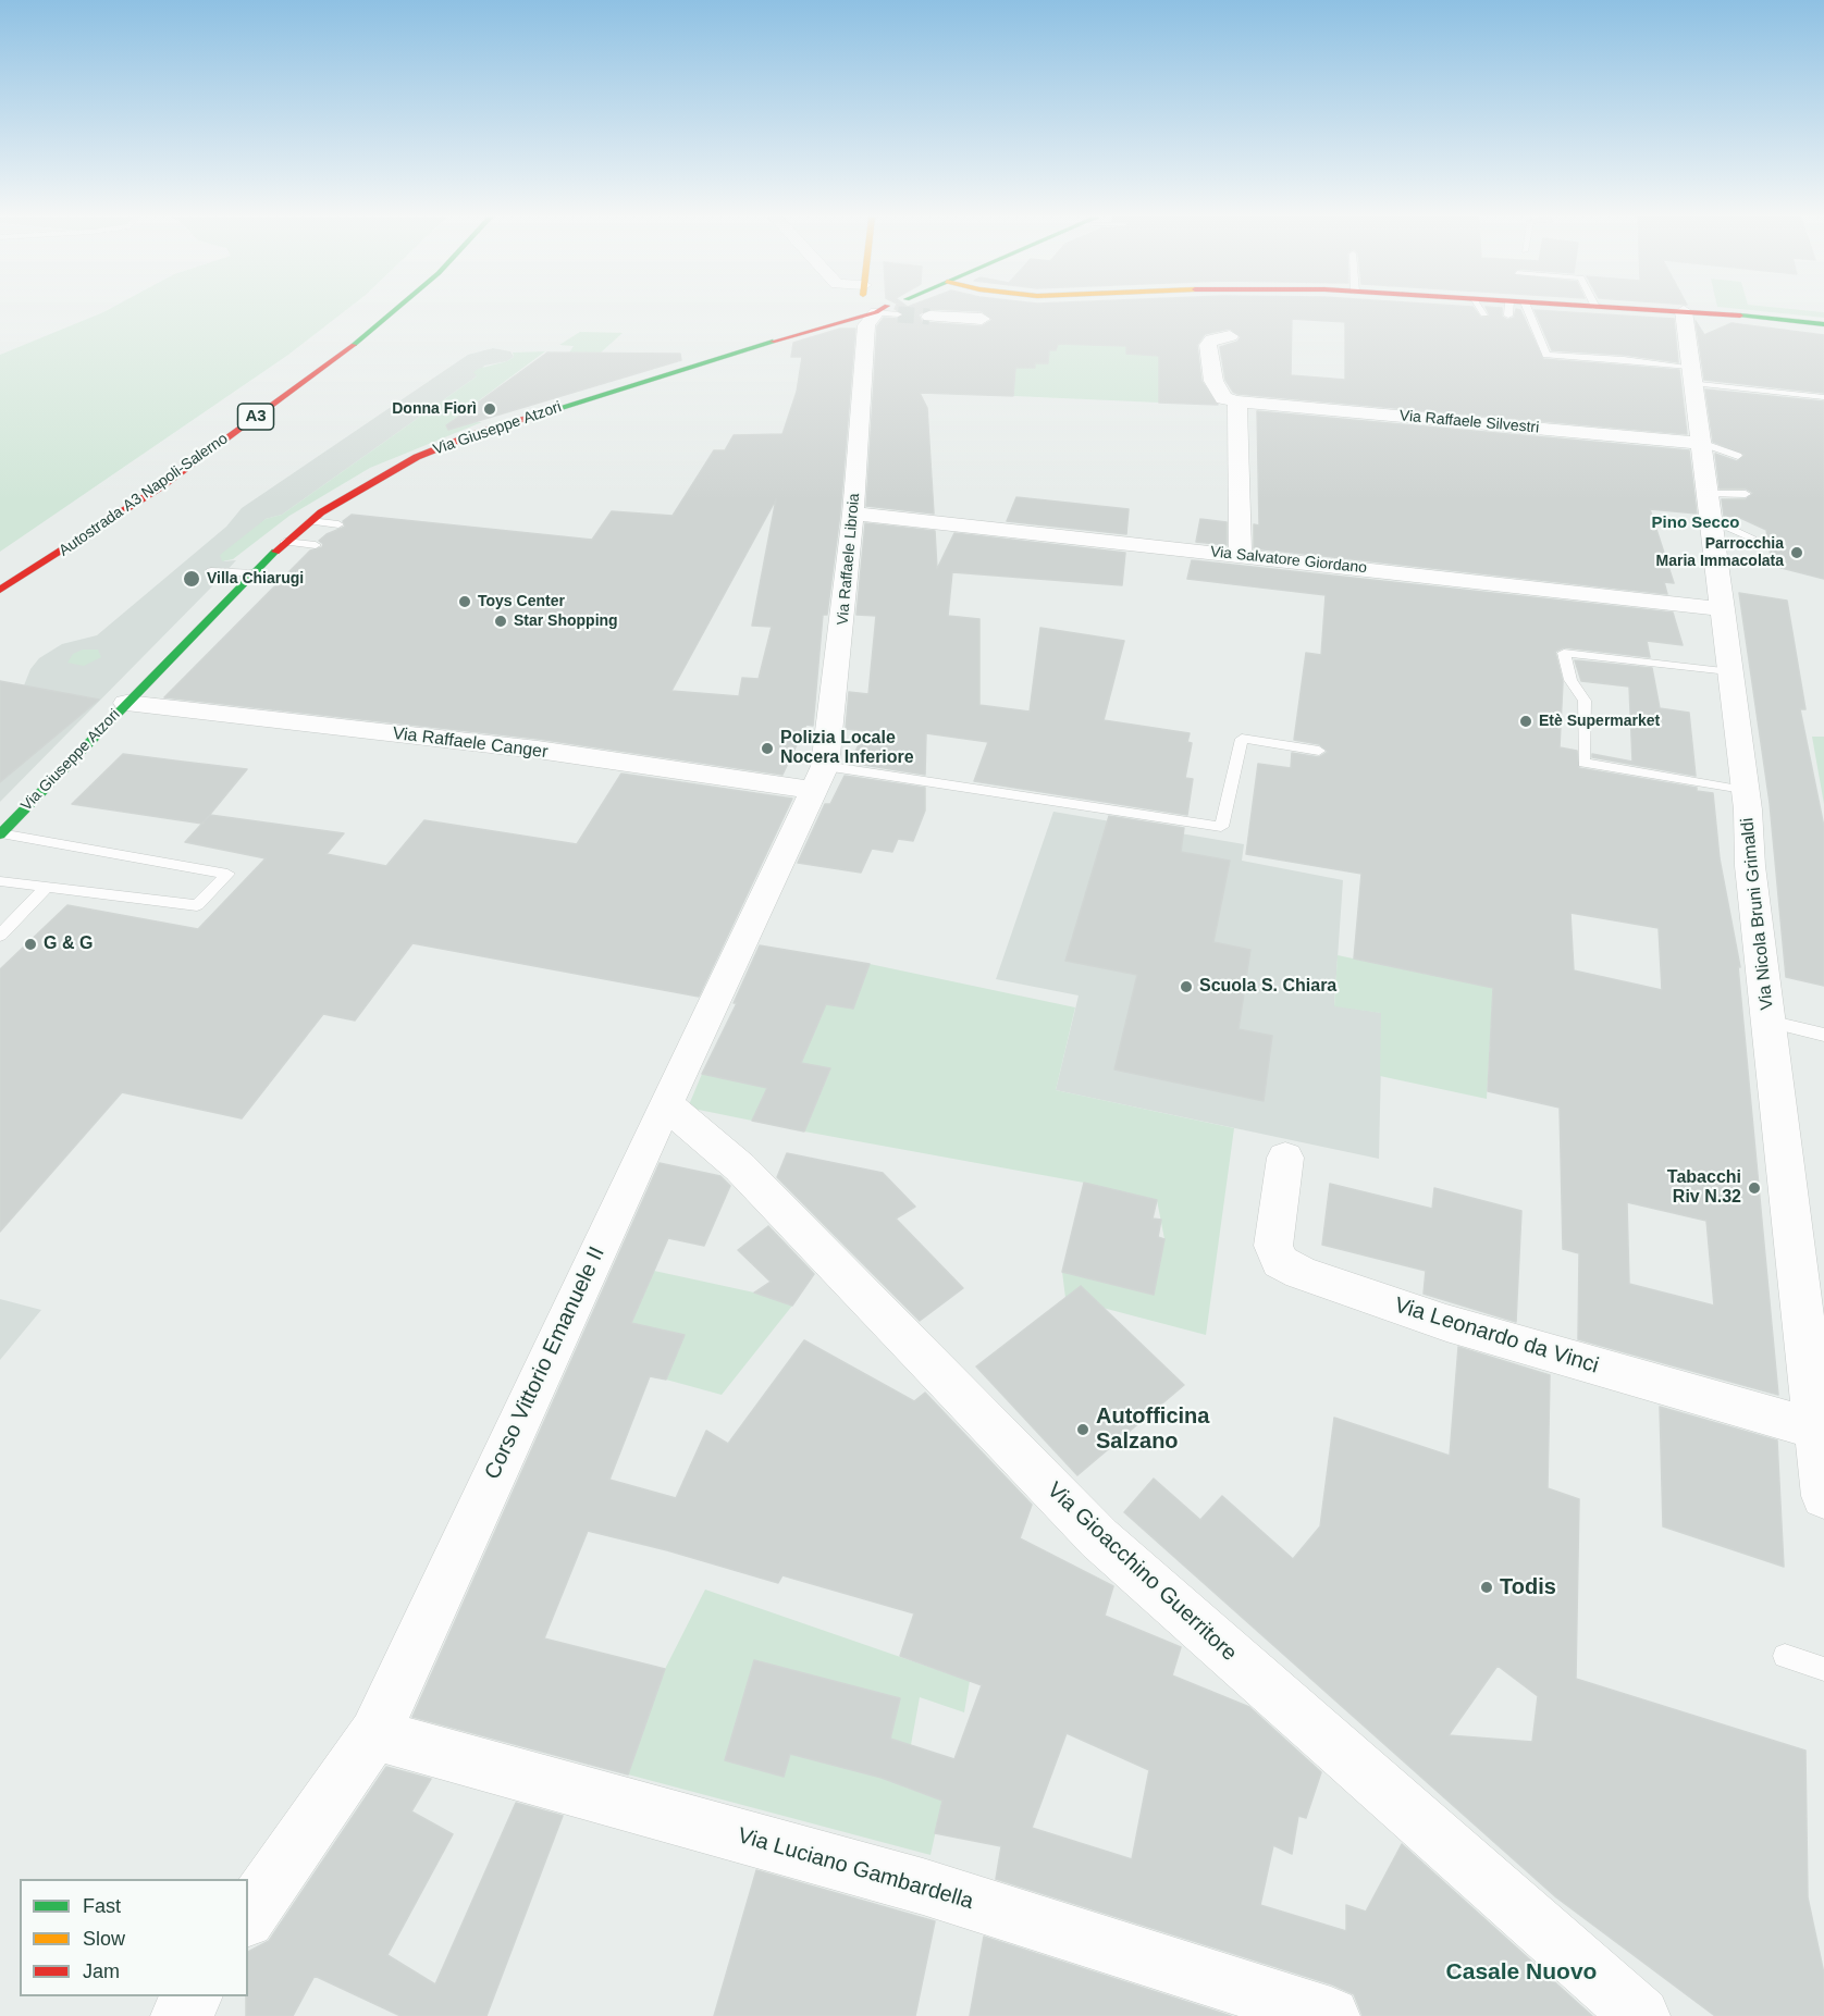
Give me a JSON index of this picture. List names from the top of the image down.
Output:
{
  "streets": {
    "main road": ["A3", "Via Giuseppe Atzori", "Autostrada A3 Napoli-Salerno"],
    "street": [
      "Via Raffaele Silvestri",
      "Via Raffaele Libroia",
      "Via Salvatore Giordano",
      "Via Raffaele Canger",
      "Via Nicola Bruni Grimaldi",
      "Via Leonardo da Vinci",
      "Corso Vittorio Emanuele II",
      "Via Gioacchino Guerritore",
      "Via Luciano Gambardella"
    ]
  },
  "crossings": [
    ["Via Raffaele Silvestri", "Via Nicola Bruni Grimaldi"],
    ["Via Giuseppe Atzori", "Via Raffaele Libroia"],
    ["Via Giuseppe Atzori", "Via Raffaele Canger"],
    ["Via Raffaele Libroia", "Via Salvatore Giordano"],
    ["Via Raffaele Libroia", "Via Raffaele Canger"],
    ["Via Raffaele Libroia", "Corso Vittorio Emanuele II"],
    ["Via Salvatore Giordano", "Via Nicola Bruni Grimaldi"],
    ["Via Raffaele Canger", "Corso Vittorio Emanuele II"],
    ["Via Nicola Bruni Grimaldi", "Via Leonardo da Vinci"],
    ["Corso Vittorio Emanuele II", "Via Gioacchino Guerritore"],
    ["Corso Vittorio Emanuele II", "Via Luciano Gambardella"]
  ],
  "districts": ["Pino Secco", "Casale Nuovo"],
  "places": [
    "Donna Fiorì",
    "Parrocchia Maria Immacolata",
    "Villa Chiarugi",
    "Toys Center",
    "Star Shopping",
    "Etè Supermarket",
    "Polizia Locale Nocera Inferiore",
    "G & G",
    "Scuola S. Chiara",
    "Tabacchi Riv N.32",
    "Autofficina Salzano",
    "Todis"
  ],
  "legend": ["Fast", "Slow", "Jam"]
}
